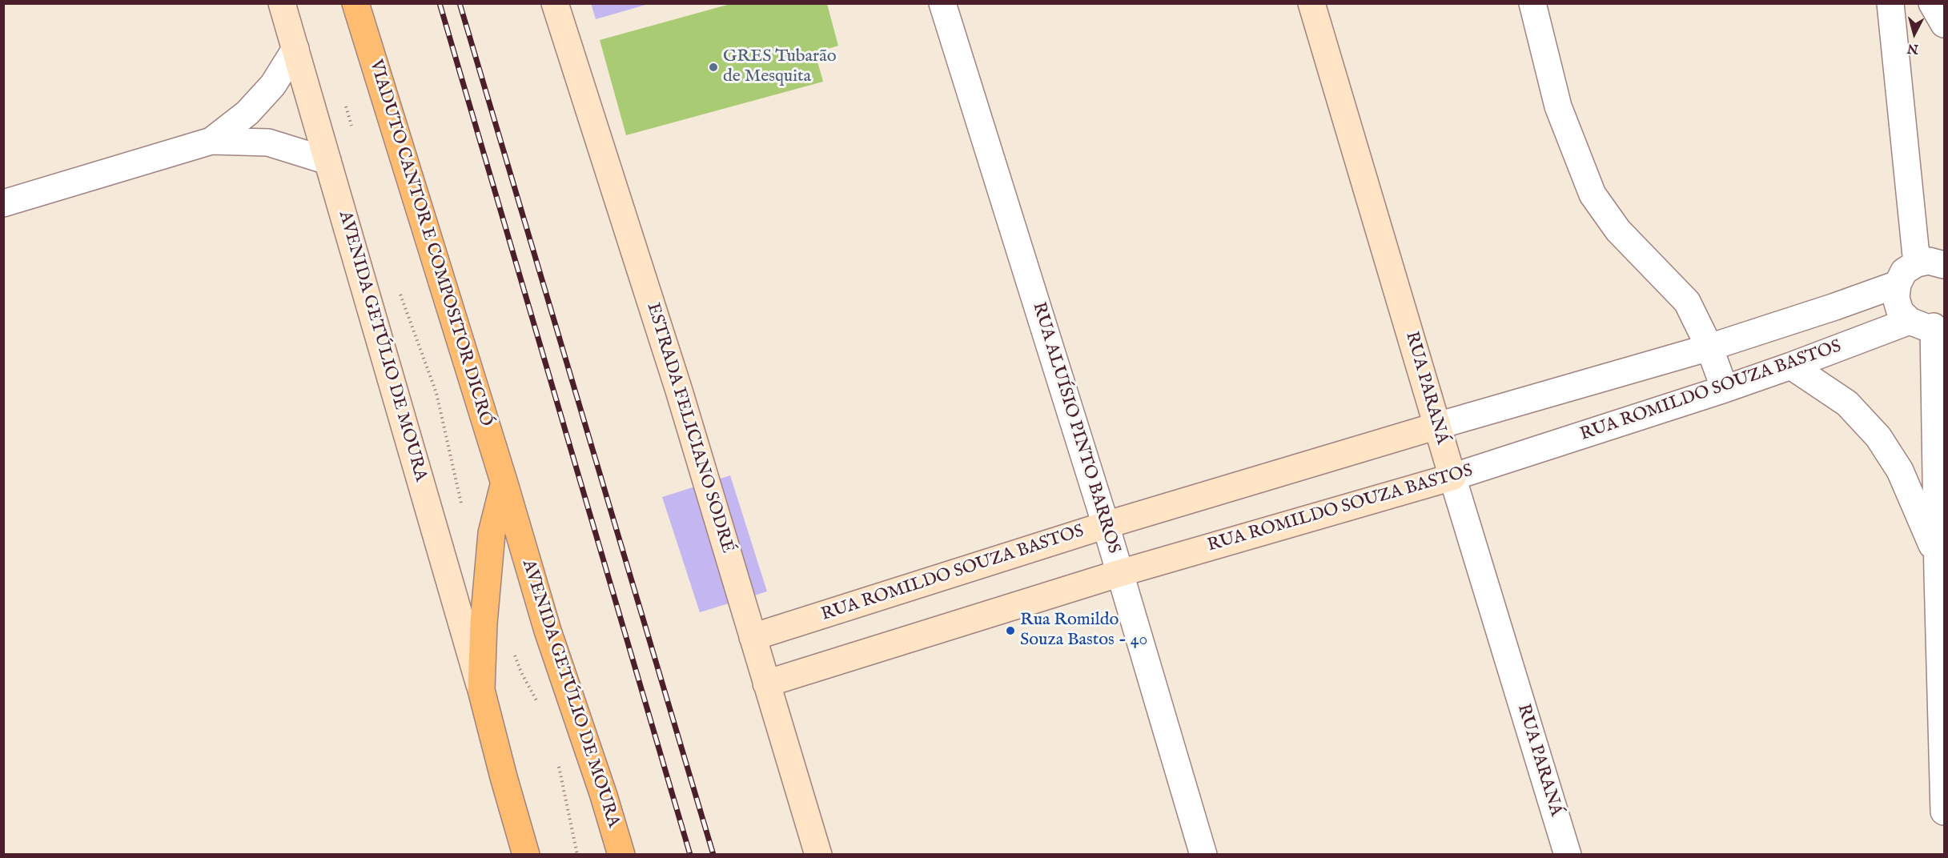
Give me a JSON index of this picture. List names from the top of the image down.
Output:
{
  "streets": {
    "main road": [
      "VIADUTO CANTOR E COMPOSITOR DICRÓ",
      "AVENIDA GETÚLIO DE MOURA",
      "RUA PARANÁ",
      "RUA ROMILDO SOUZA BASTOS",
      "ESTRADA FELICIANO SODRÉ"
    ],
    "street": ["RUA ALUÍSIO PINTO BARROS"]
  },
  "crossings": [
    ["VIADUTO CANTOR E COMPOSITOR DICRÓ", "AVENIDA GETÚLIO DE MOURA"],
    ["RUA PARANÁ", "RUA ROMILDO SOUZA BASTOS"],
    ["RUA ROMILDO SOUZA BASTOS", "ESTRADA FELICIANO SODRÉ"],
    ["RUA ROMILDO SOUZA BASTOS", "RUA ALUÍSIO PINTO BARROS"]
  ],
  "places": ["GRES Tubarão de Mesquita", "Rua Romildo Souza Bastos - 40"],
  "north": "bottom"
}
